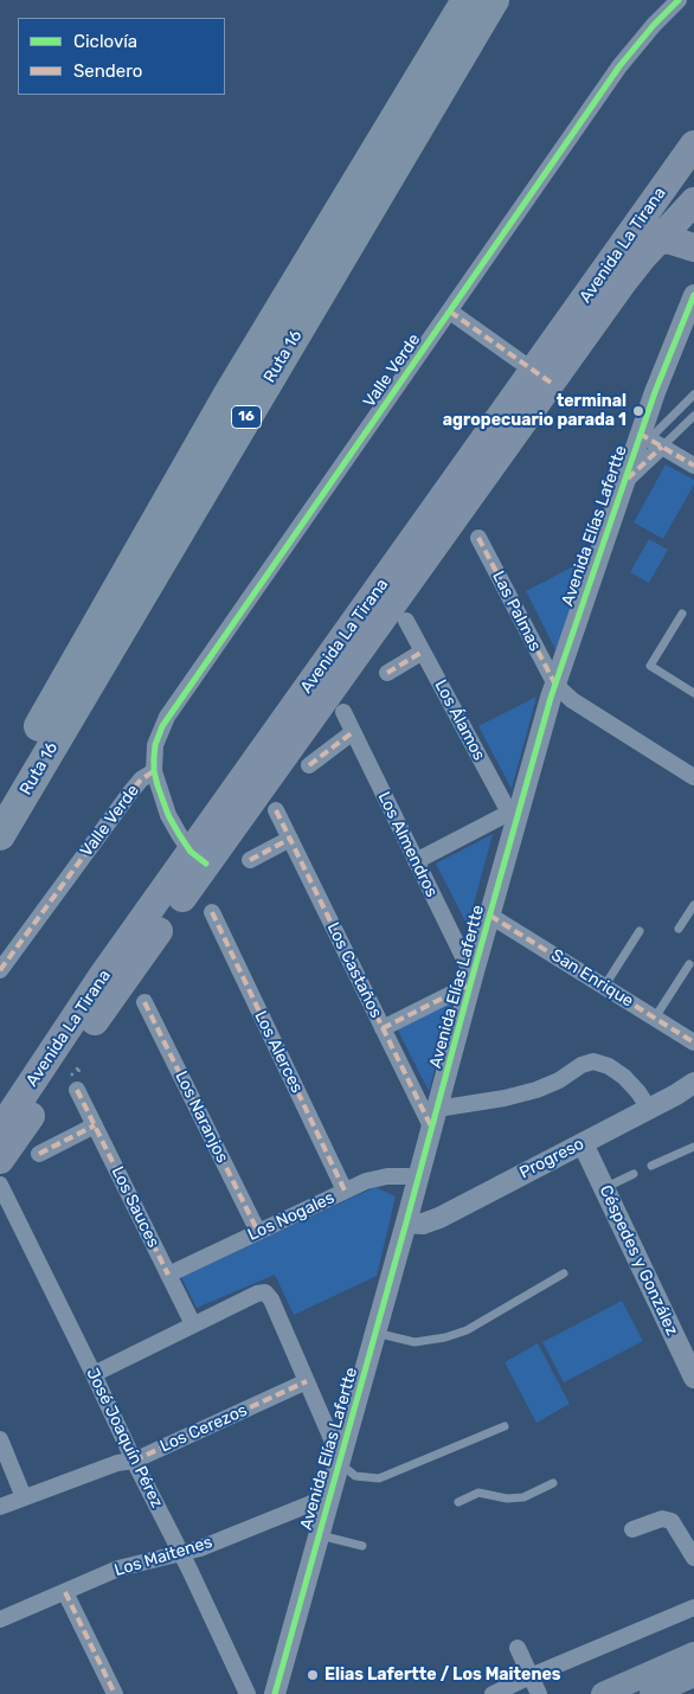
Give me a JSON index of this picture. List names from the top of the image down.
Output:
{
  "streets": {
    "highway": ["Avenida La Tirana", "Ruta 16", "16"],
    "street": [
      "Valle Verde",
      "Avenida Elías Lafertte",
      "Las Palmas",
      "Los Álamos",
      "Los Almendros",
      "Los Castaños",
      "San Enrique",
      "Los Alerces",
      "Los Naranjos",
      "Progreso",
      "Los Sauces",
      "Los Nogales",
      "Céspedes y González",
      "Los Cerezos",
      "José Joaquín Pérez",
      "Los Maitenes"
    ]
  },
  "crossings": [
    ["Avenida Elías Lafertte", "Las Palmas"],
    ["Avenida Elías Lafertte", "Los Álamos"],
    ["Avenida Elías Lafertte", "Los Almendros"],
    ["Avenida Elías Lafertte", "Los Castaños"],
    ["Avenida Elías Lafertte", "San Enrique"],
    ["Avenida Elías Lafertte", "Progreso"],
    ["Avenida Elías Lafertte", "Los Nogales"],
    ["Avenida Elías Lafertte", "Los Maitenes"],
    ["Los Alerces", "Los Nogales"],
    ["Los Naranjos", "Los Nogales"],
    ["Progreso", "Céspedes y González"],
    ["Los Sauces", "Los Nogales"],
    ["Los Cerezos", "José Joaquín Pérez"],
    ["José Joaquín Pérez", "Los Maitenes"]
  ],
  "places": ["terminal agropecuario parada 1", "Elias Lafertte / Los Maitenes"],
  "legend": ["Ciclovía", "Sendero"]
}
